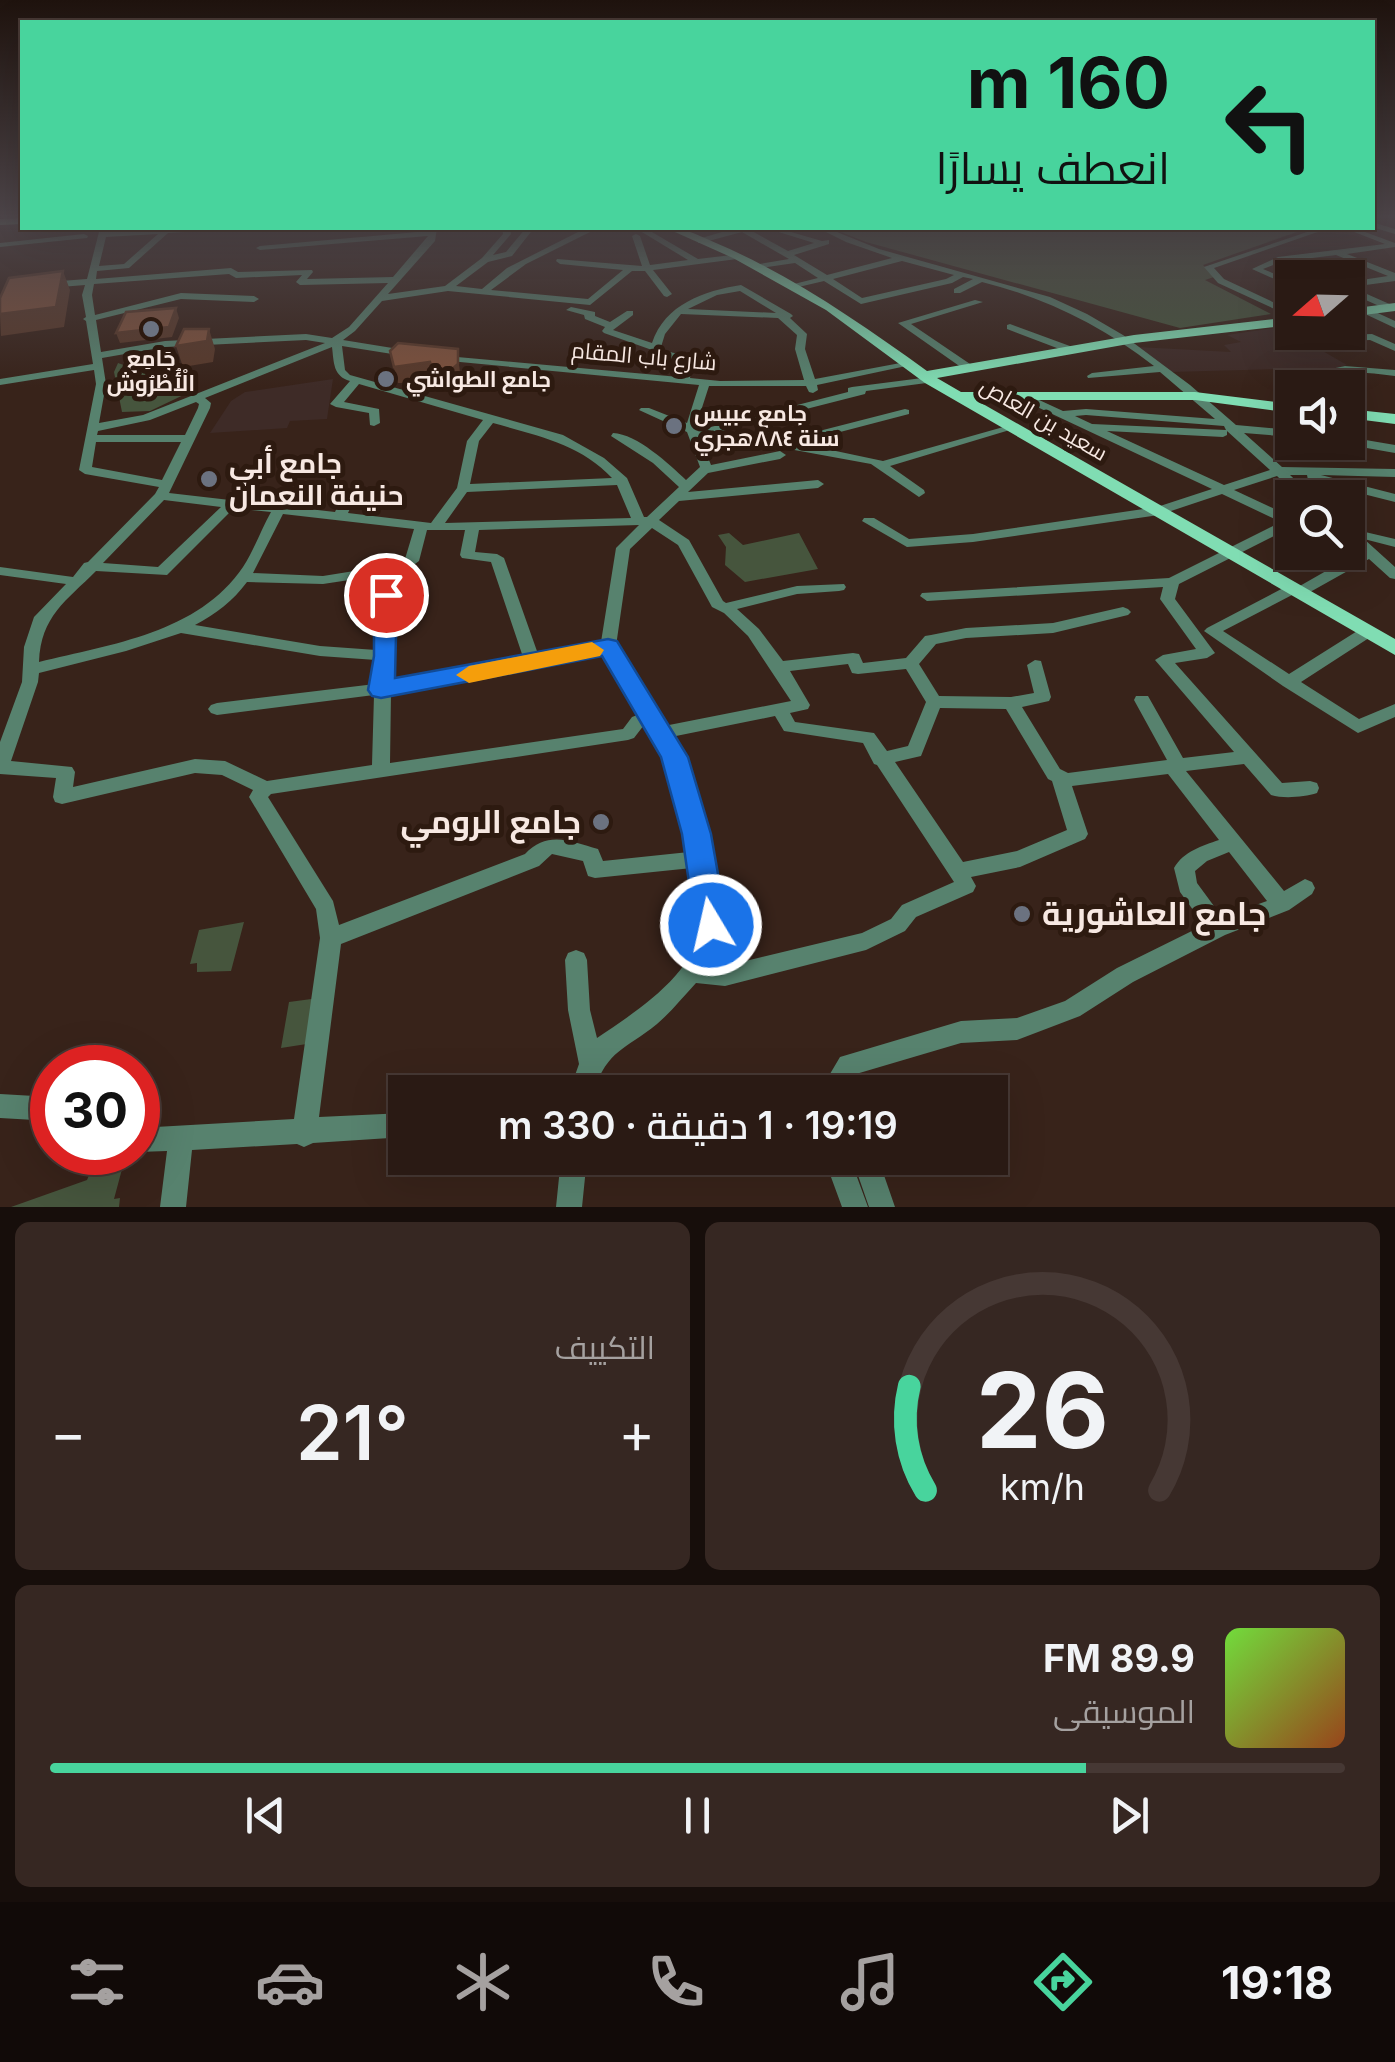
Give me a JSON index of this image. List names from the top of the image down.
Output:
{
  "streets": {
    "main road": ["سعيد بن العاص"],
    "street": ["شارع باب المقام"]
  },
  "crossings": [
    ["شارع باب المقام", "سعيد بن العاص"]
  ],
  "places": [
    "جَامِع الْأُطْرُوش",
    "جامع الطواشي",
    "جامع عبيس سنة ٨٨٤هجري",
    "جامع أبي حنيفة النعمان",
    "جامع الرومي",
    "جامع العاشورية"
  ],
  "north": "left",
  "page": {
    "turn": ["160 m", "انعطف يسارًا"],
    "limit": "30",
    "trip": "19:19 · 1 دقيقة · 330 m",
    "tile": "التكييف",
    "heat": ["−", "21°", "+"],
    "song": ["89.9 FM", "الموسيقى"],
    "tabs": "19:18",
    "gauge": ["26", "km/h"]
  }
}
